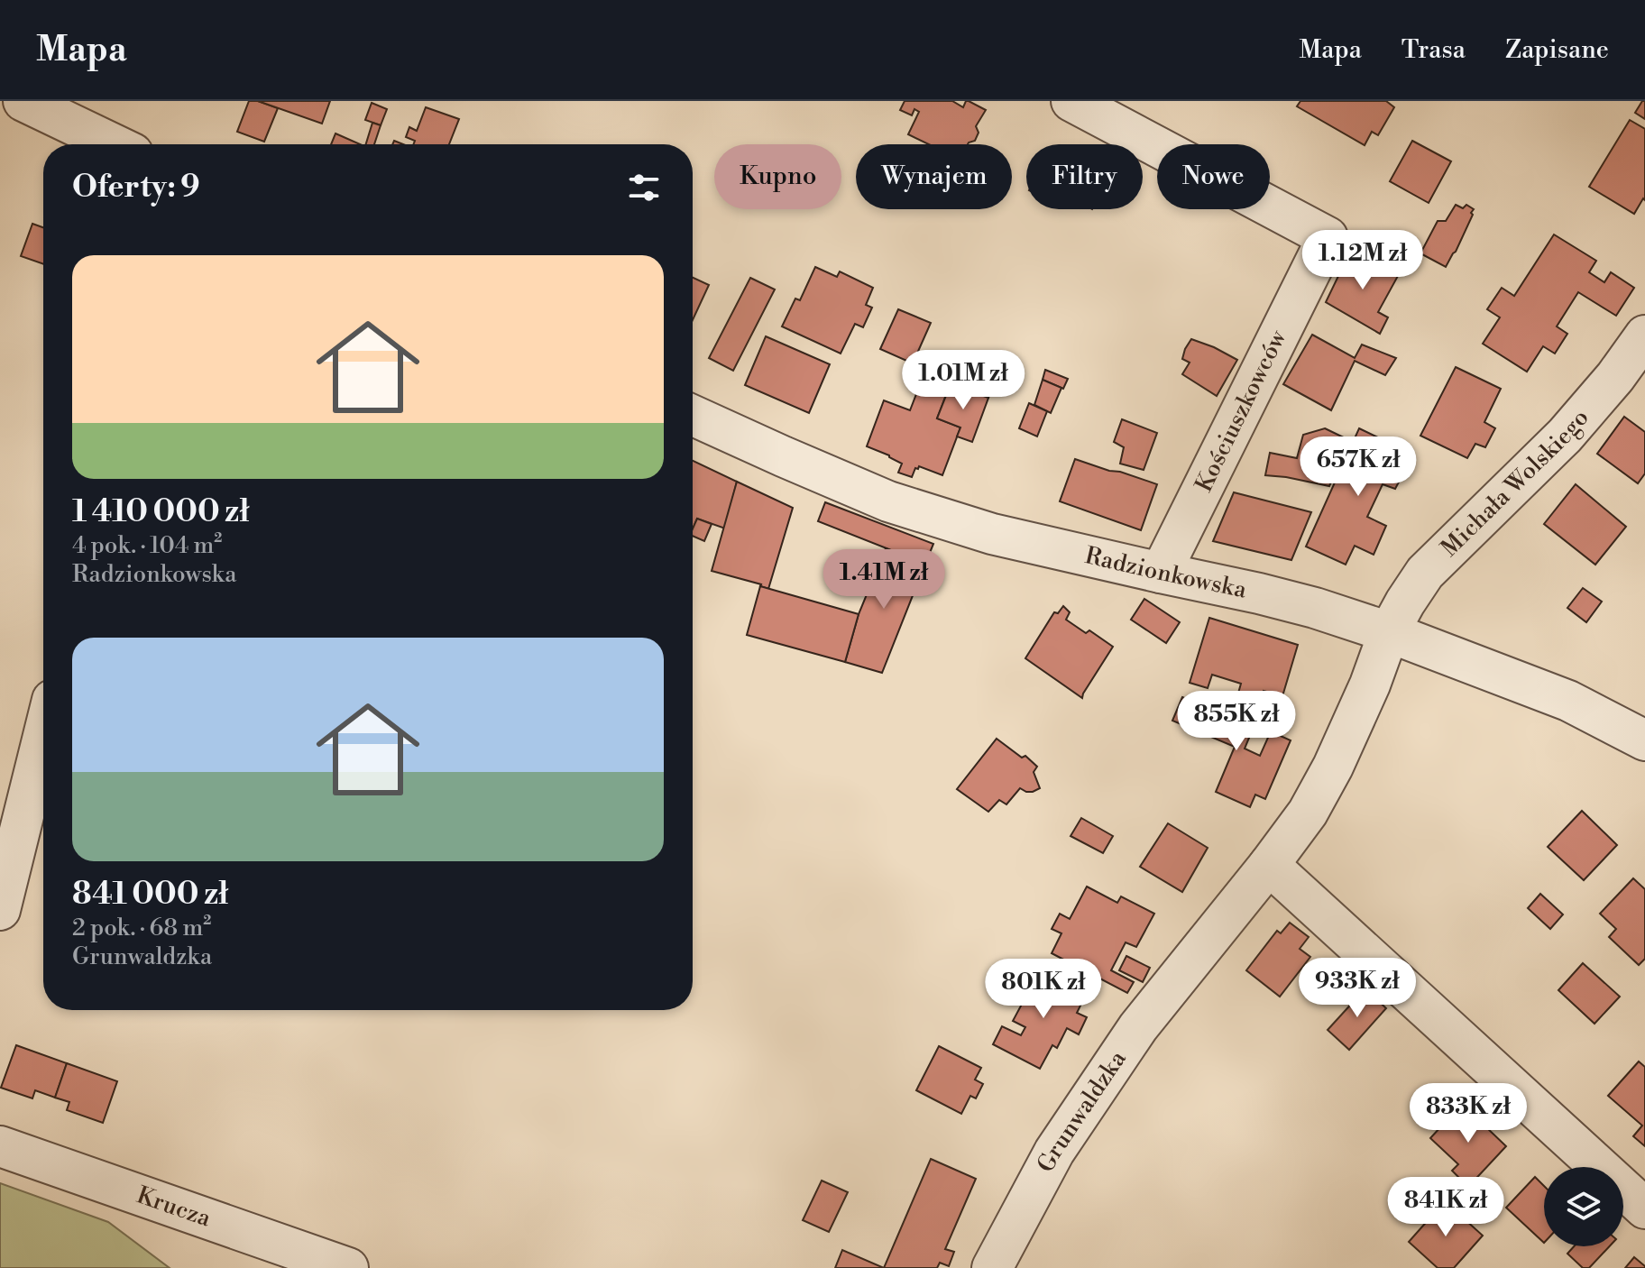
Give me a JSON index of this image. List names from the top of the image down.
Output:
{
  "streets": {
    "street": [
      "Kościuszkowców",
      "Michała Wolskiego",
      "Radzionkowska",
      "Grunwaldzka",
      "Krucza"
    ]
  },
  "crossings": [
    ["Kościuszkowców", "Radzionkowska"],
    ["Michała Wolskiego", "Radzionkowska"],
    ["Michała Wolskiego", "Grunwaldzka"],
    ["Radzionkowska", "Grunwaldzka"]
  ],
  "page": {
    "header": "Mapa",
    "nav": ["Mapa", "Trasa", "Zapisane"],
    "chip": [
      "Kupno",
      "Wynajem",
      "Filtry",
      "Nowe"
    ],
    "heading": "Oferty: 9",
    "price": [
      "1.12M zł",
      "1.01M zł",
      "657K zł",
      "1.41M zł",
      "855K zł",
      "933K zł",
      "801K zł",
      "833K zł",
      "841K zł"
    ],
    "list": [
      {
        "name": "1 410 000 zł",
        "note": "4 pok. · 104 m² · Radzionkowska"
      },
      {
        "name": "841 000 zł",
        "note": "2 pok. · 68 m² · Grunwaldzka"
      }
    ]
  }
}
